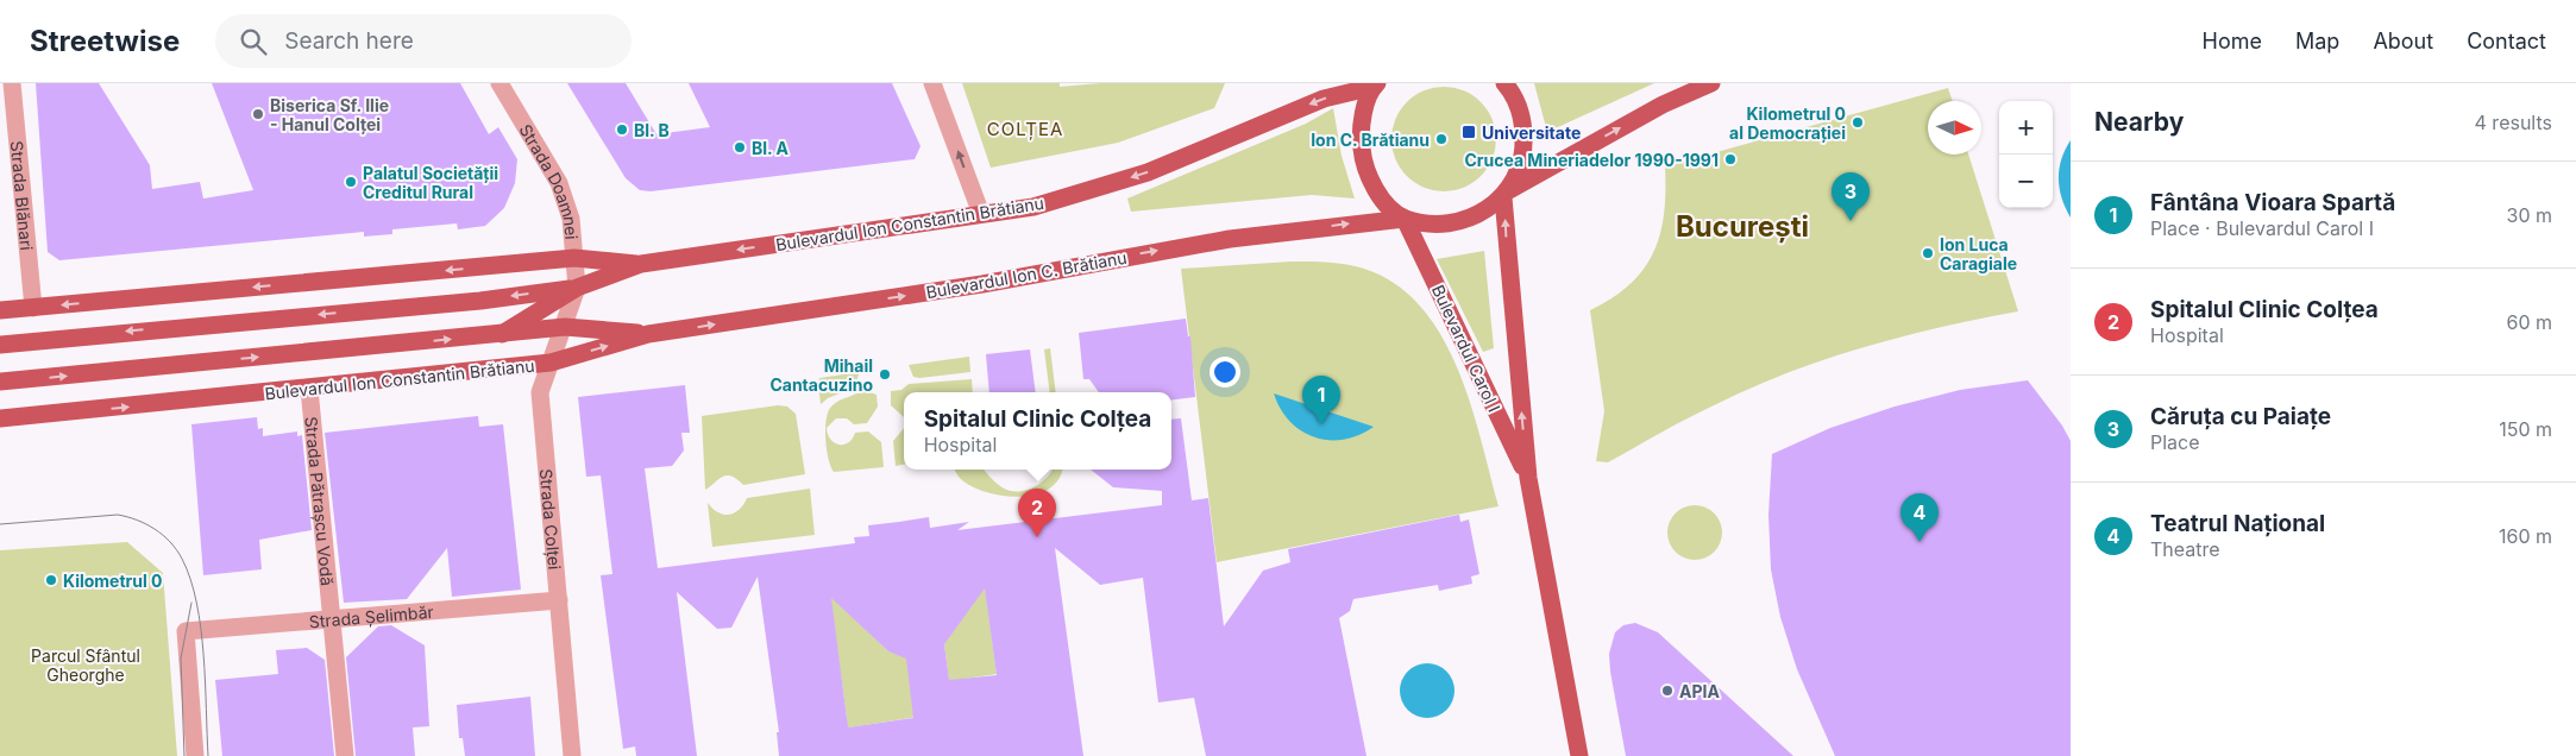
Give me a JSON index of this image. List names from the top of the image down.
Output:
{
  "streets": {
    "main road": ["Bulevardul Ion Constantin Brătianu", "Bulevardul Ion C. Brătianu", "Bulevardul Carol I"],
    "street": [
      "Strada Doamnei",
      "Strada Blănari",
      "Strada Pătrașcu Vodă",
      "Strada Colței",
      "Strada Șelimbăr"
    ]
  },
  "crossings": [
    ["Strada Doamnei", "Bulevardul Ion Constantin Brătianu"],
    ["Strada Doamnei", "Strada Colței"],
    ["Strada Blănari", "Bulevardul Ion Constantin Brătianu"],
    ["Bulevardul Ion Constantin Brătianu", "Bulevardul Ion C. Brătianu"],
    ["Bulevardul Ion Constantin Brătianu", "Strada Pătrașcu Vodă"],
    ["Bulevardul Ion Constantin Brătianu", "Strada Colței"],
    ["Bulevardul Ion C. Brătianu", "Bulevardul Carol I"],
    ["Strada Pătrașcu Vodă", "Strada Șelimbăr"],
    ["Strada Colței", "Strada Șelimbăr"]
  ],
  "one_way": ["Bulevardul Ion C. Brătianu"],
  "districts": ["COLȚEA", "București"],
  "parks": ["Parcul Sfântul Gheorghe"],
  "places": {
    "other": [
      "Biserica Sf. Ilie - Hanul Colței",
      "Kilometrul 0 al Democrației",
      "Bl. B",
      "Ion C. Brătianu",
      "Bl. A",
      "Crucea Mineriadelor 1990-1991",
      "Palatul Societății Creditul Rural",
      "Ion Luca Caragiale",
      "Mihail Cantacuzino",
      "Kilometrul 0",
      "APIA"
    ],
    "transit": ["Universitate"]
  },
  "north": "right",
  "page": {
    "header": "Streetwise",
    "search": "Search here",
    "nav": [
      "Home",
      "Map",
      "About",
      "Contact"
    ],
    "heading": ["Nearby", "4 results"],
    "map_buttons": ["+", "−"],
    "list": [
      {
        "mark": "1",
        "name": "Fântâna Vioara Spartă",
        "note": "Place · Bulevardul Carol I",
        "value": "30 m"
      },
      {
        "mark": "2",
        "name": "Spitalul Clinic Colțea",
        "note": "Hospital",
        "value": "60 m"
      },
      {
        "mark": "3",
        "name": "Căruța cu Paiațe",
        "note": "Place",
        "value": "150 m"
      },
      {
        "mark": "4",
        "name": "Teatrul Național",
        "note": "Theatre",
        "value": "160 m"
      }
    ],
    "pins": [
      "3",
      "1",
      "2",
      "4"
    ],
    "popup": ["Spitalul Clinic Colțea", "Hospital"]
  }
}
